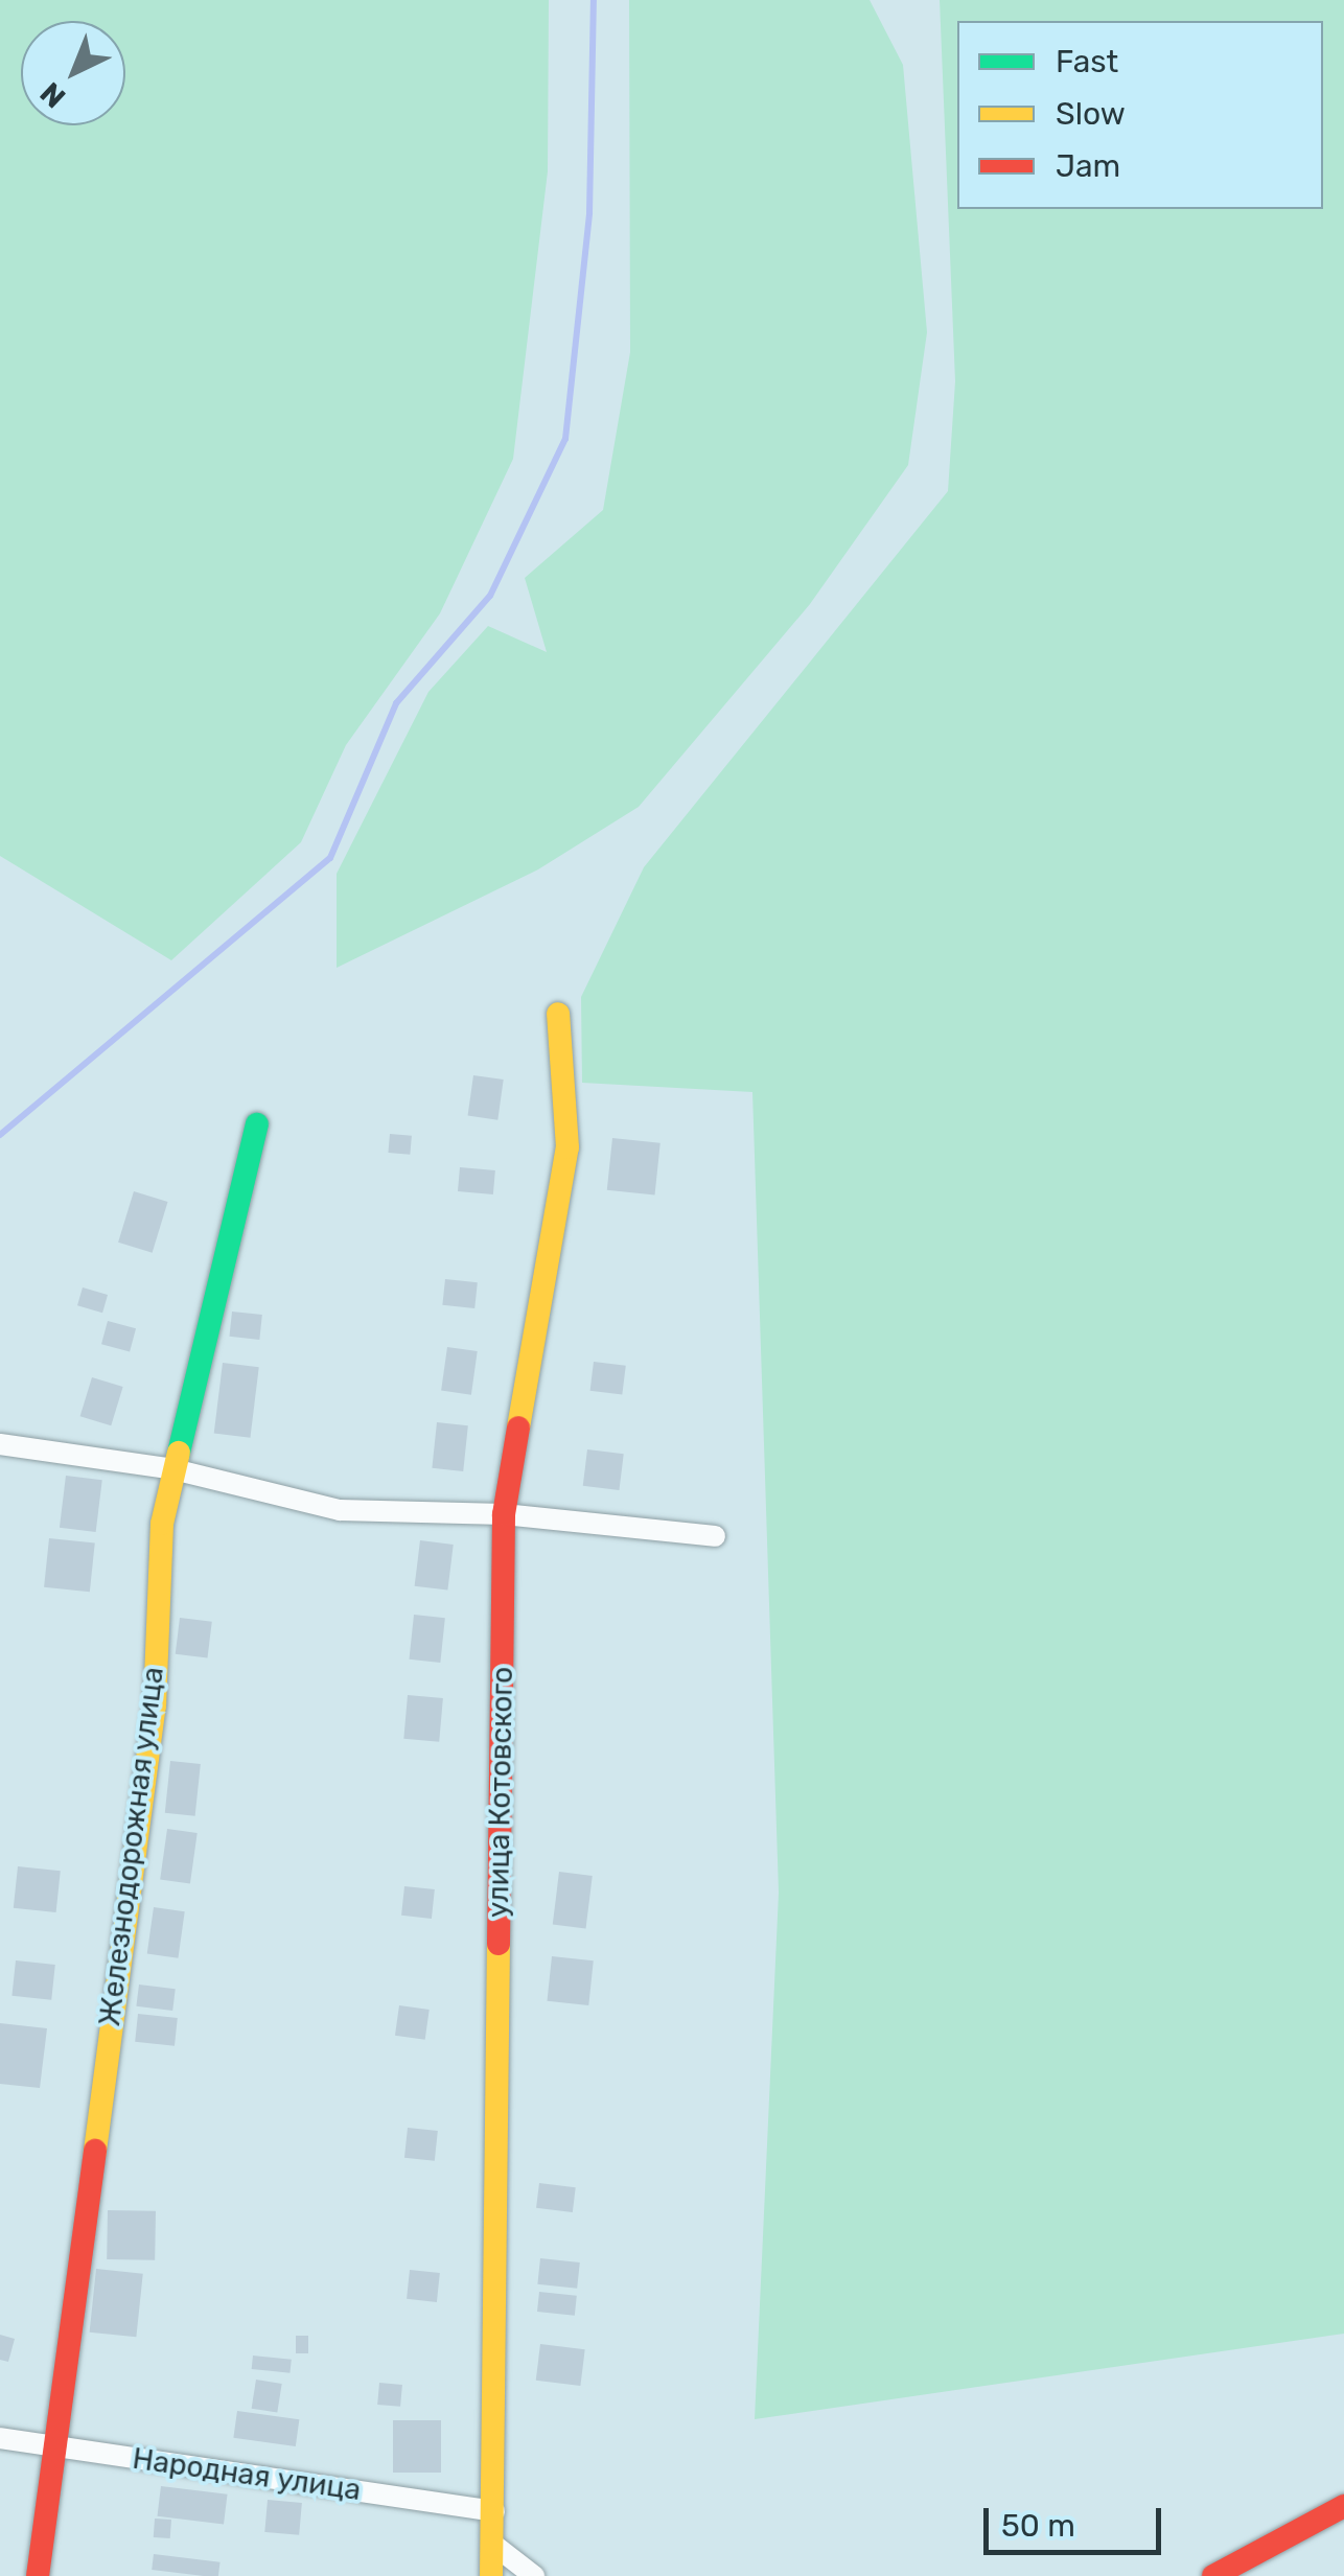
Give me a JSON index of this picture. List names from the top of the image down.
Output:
{
  "streets": {
    "street": ["улица Котовского", "Железнодорожная улица", "Народная улица"]
  },
  "crossings": [
    ["улица Котовского", "Народная улица"],
    ["Железнодорожная улица", "Народная улица"]
  ],
  "legend": ["Fast", "Slow", "Jam"],
  "scale_bar": "50 m",
  "north": "bottom left"
}
